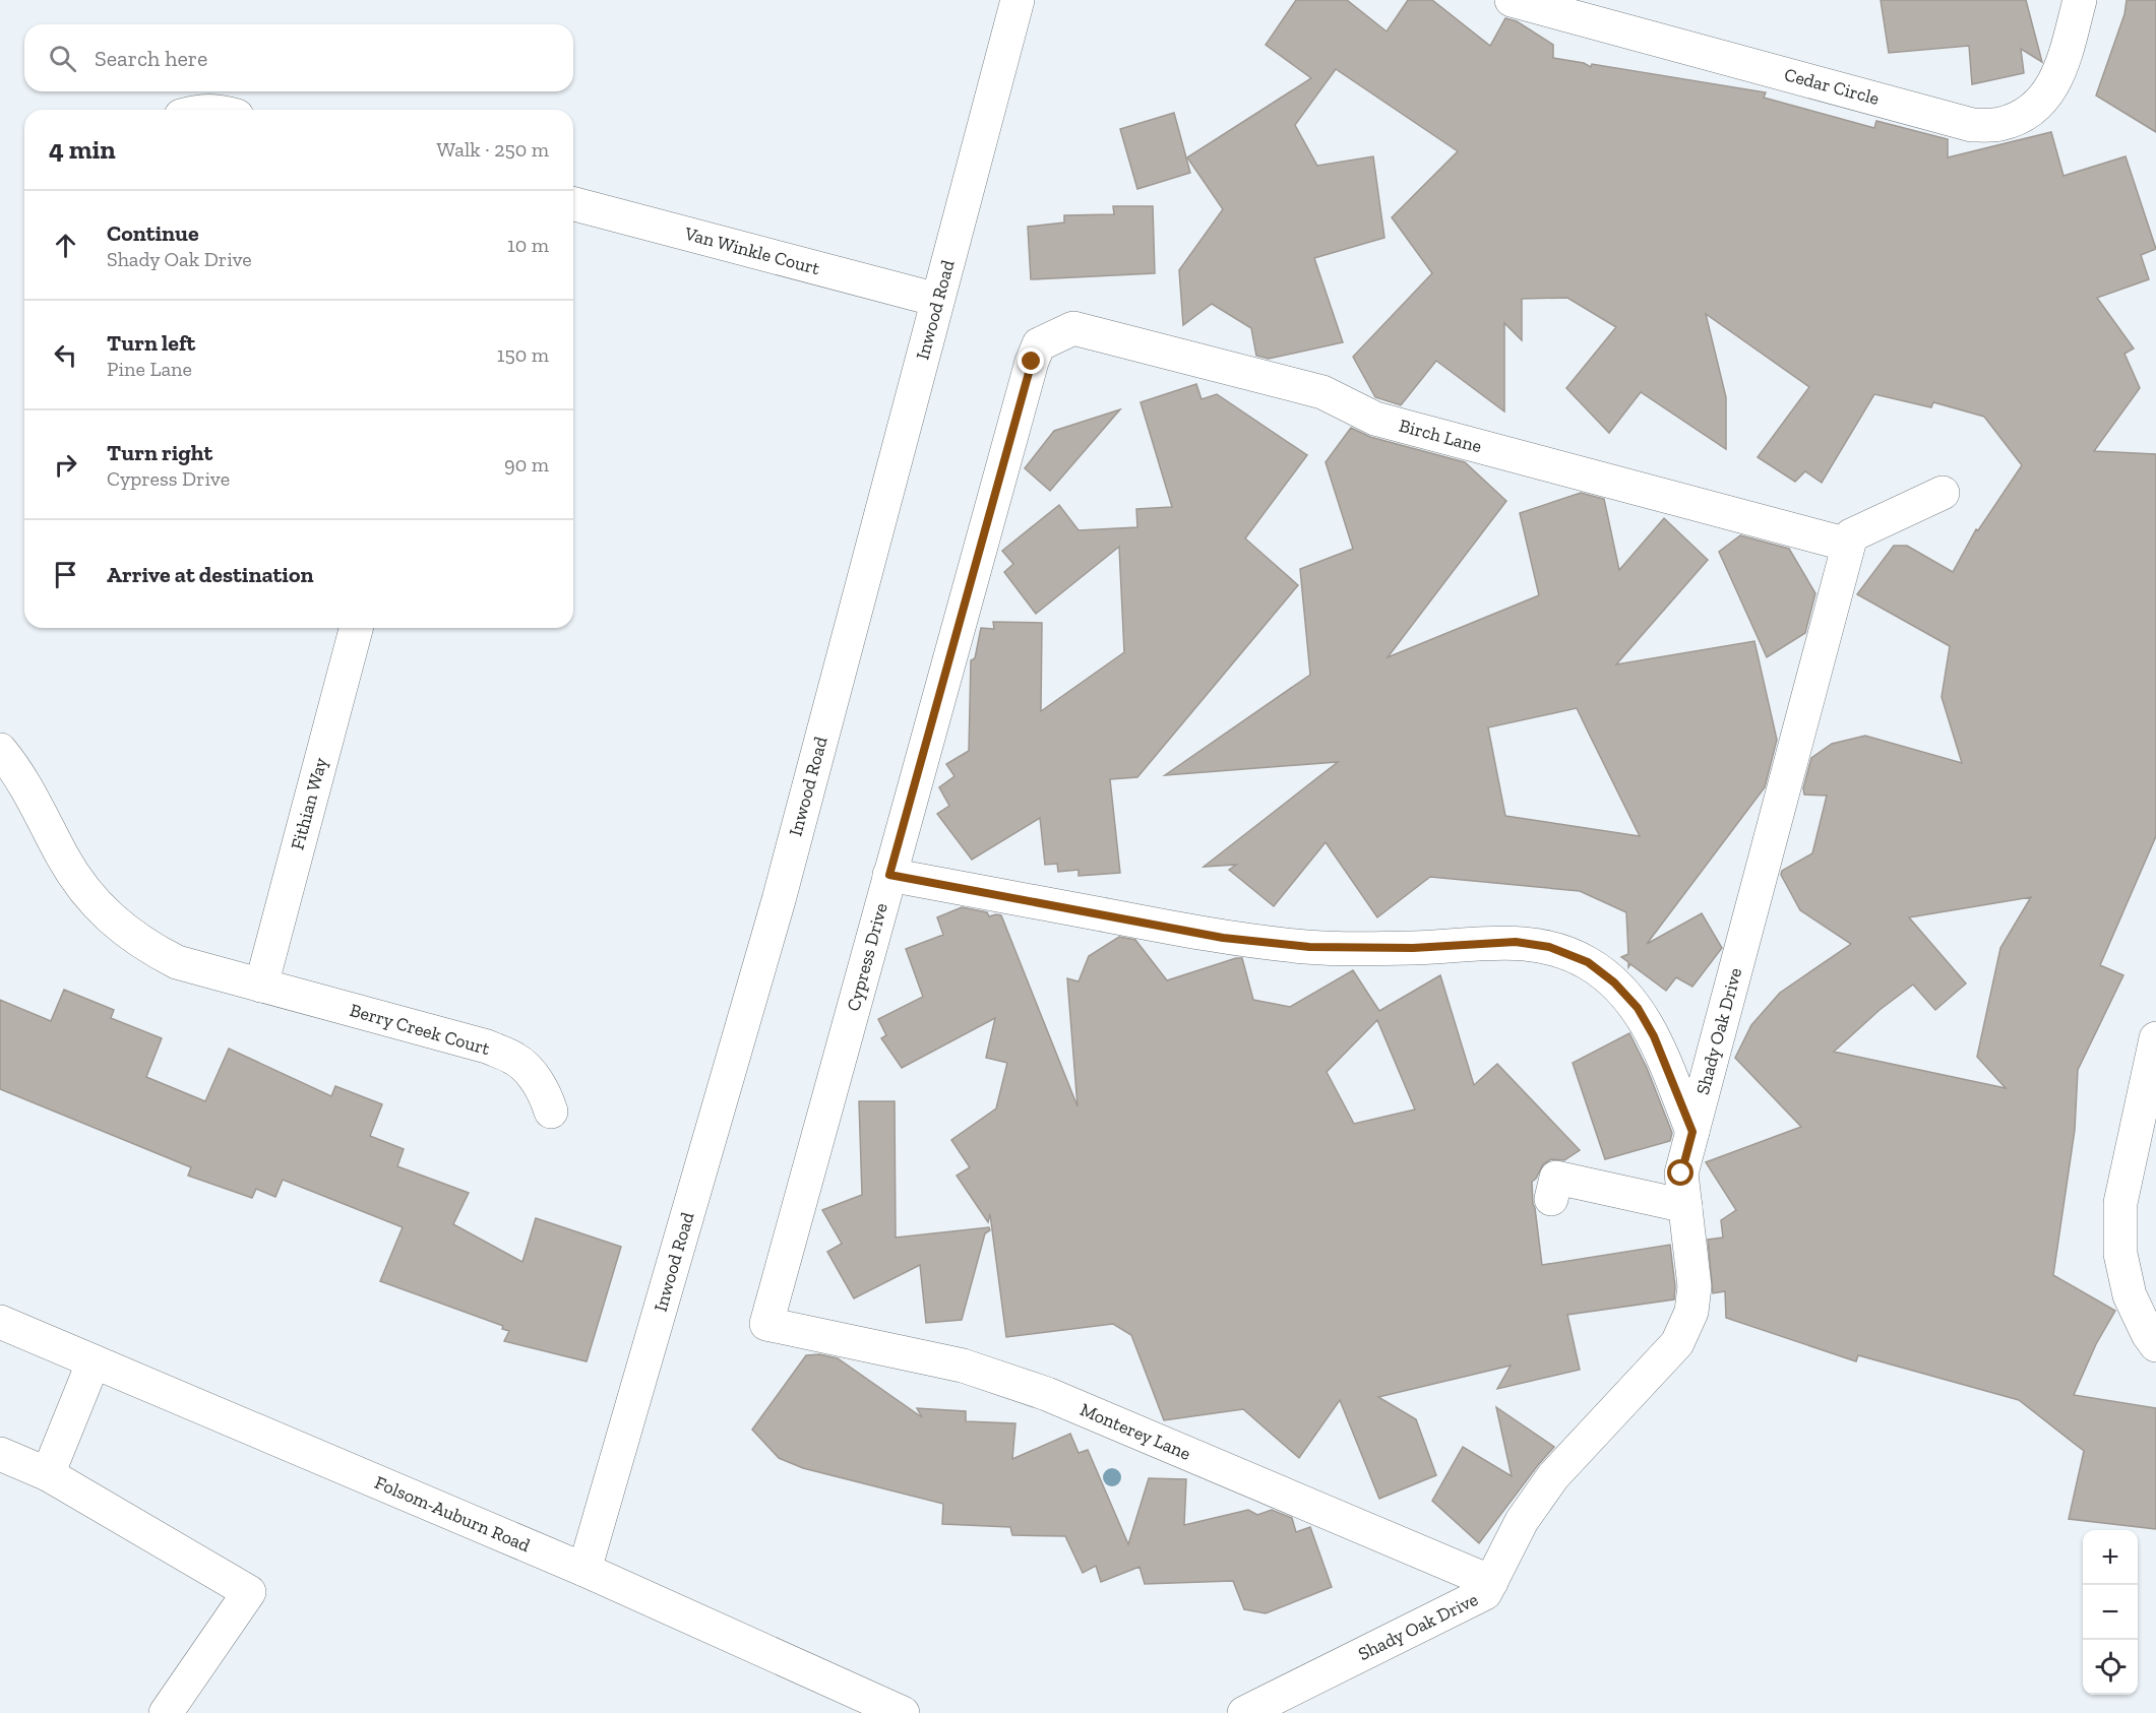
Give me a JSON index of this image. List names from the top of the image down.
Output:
{
  "streets": {
    "street": [
      "Cedar Circle",
      "Van Winkle Court",
      "Inwood Road",
      "Birch Lane",
      "Fithian Way",
      "Cypress Drive",
      "Berry Creek Court",
      "Shady Oak Drive",
      "Monterey Lane",
      "Folsom-Auburn Road"
    ]
  },
  "crossings": [
    ["Van Winkle Court", "Inwood Road"],
    ["Inwood Road", "Folsom-Auburn Road"],
    ["Birch Lane", "Cypress Drive"],
    ["Birch Lane", "Shady Oak Drive"],
    ["Fithian Way", "Berry Creek Court"],
    ["Cypress Drive", "Monterey Lane"],
    ["Shady Oak Drive", "Monterey Lane"]
  ],
  "page": {
    "search": "Search here",
    "heading": ["4 min", "Walk · 250 m"],
    "list": [
      ["Continue", "Shady Oak Drive", "10 m"],
      ["Turn left", "Pine Lane", "150 m"],
      ["Turn right", "Cypress Drive", "90 m"],
      "Arrive at destination"
    ],
    "map_buttons": ["+", "−"]
  }
}
